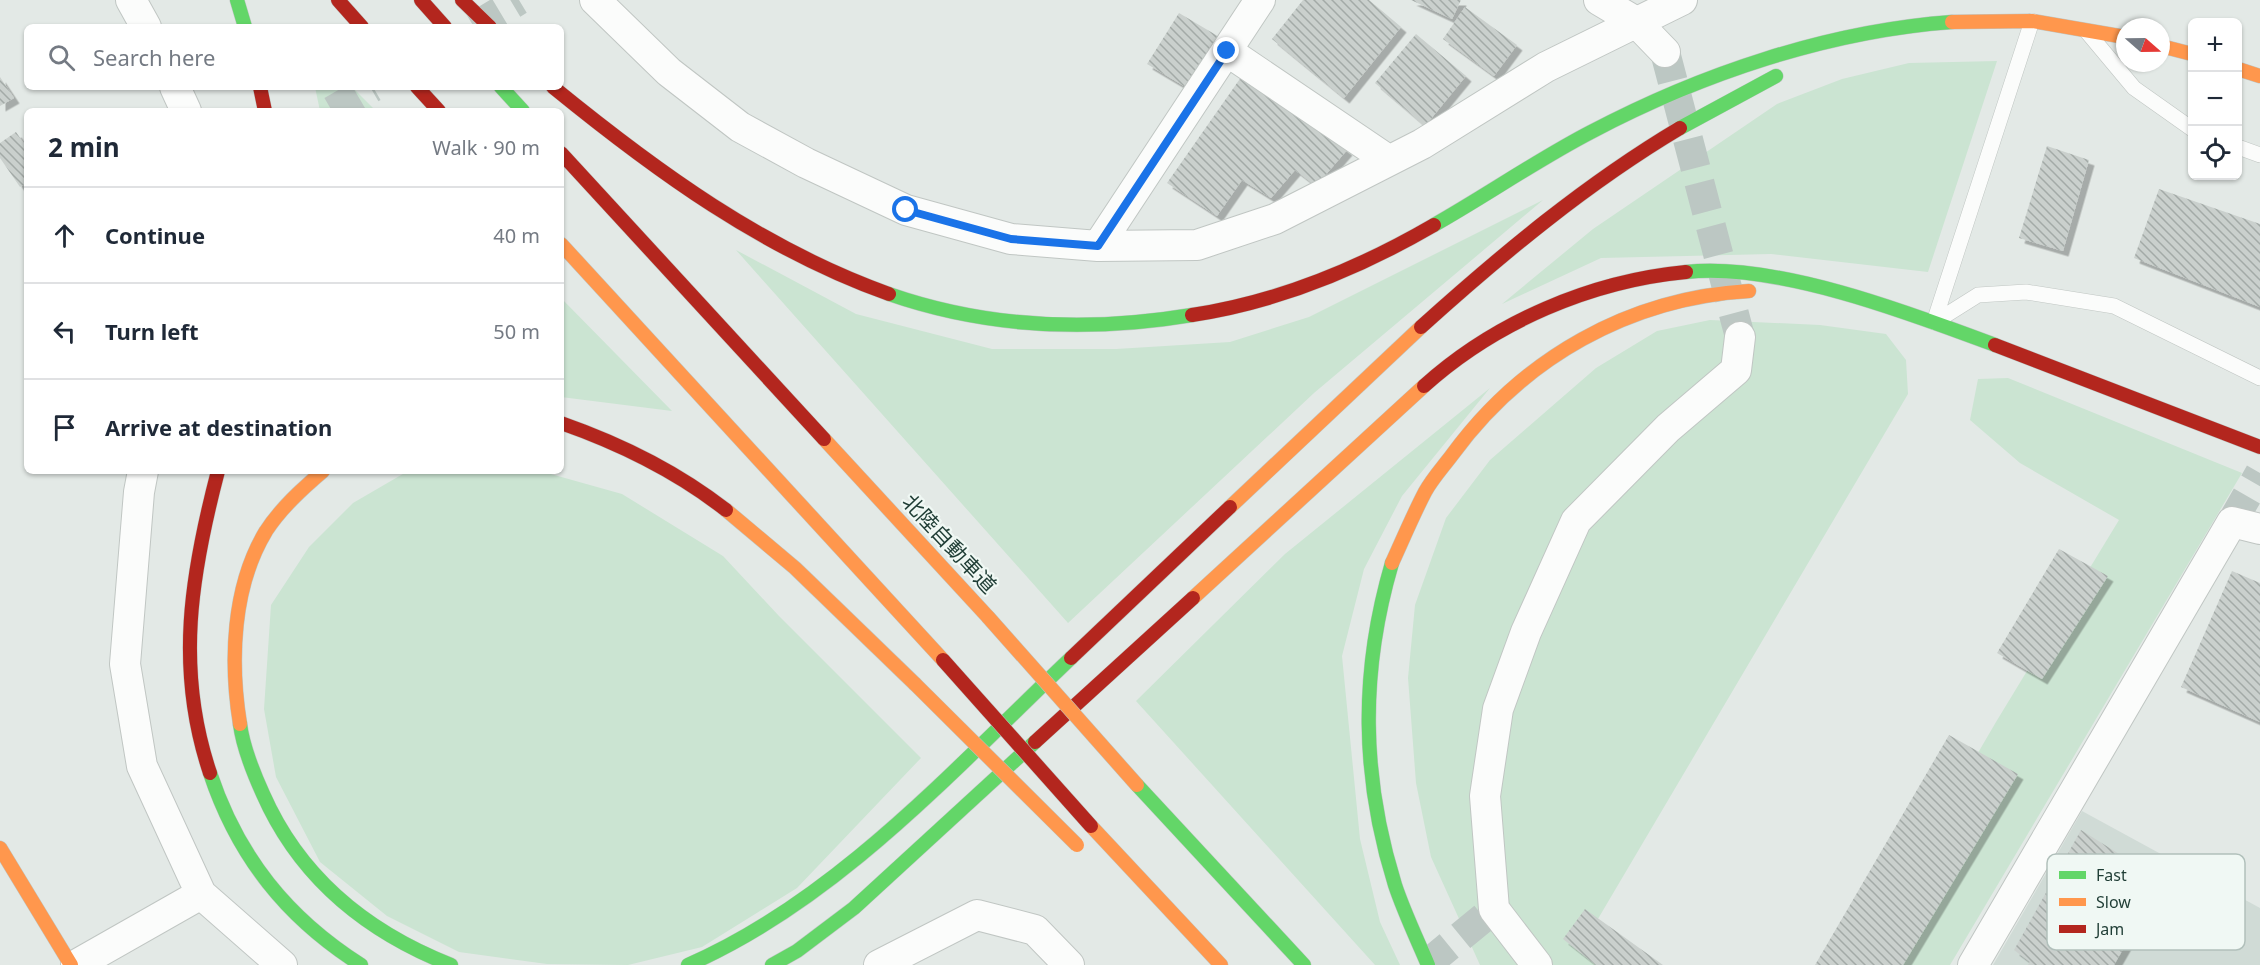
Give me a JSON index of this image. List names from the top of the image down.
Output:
{
  "streets": {
    "main road": ["北陸自動車道"]
  },
  "legend": ["Fast", "Slow", "Jam"],
  "north": "right",
  "page": {
    "map_buttons": ["+", "−"],
    "search": "Search here",
    "heading": ["2 min", "Walk · 90 m"],
    "list": [
      ["Continue", "40 m"],
      ["Turn left", "50 m"],
      "Arrive at destination"
    ]
  }
}
